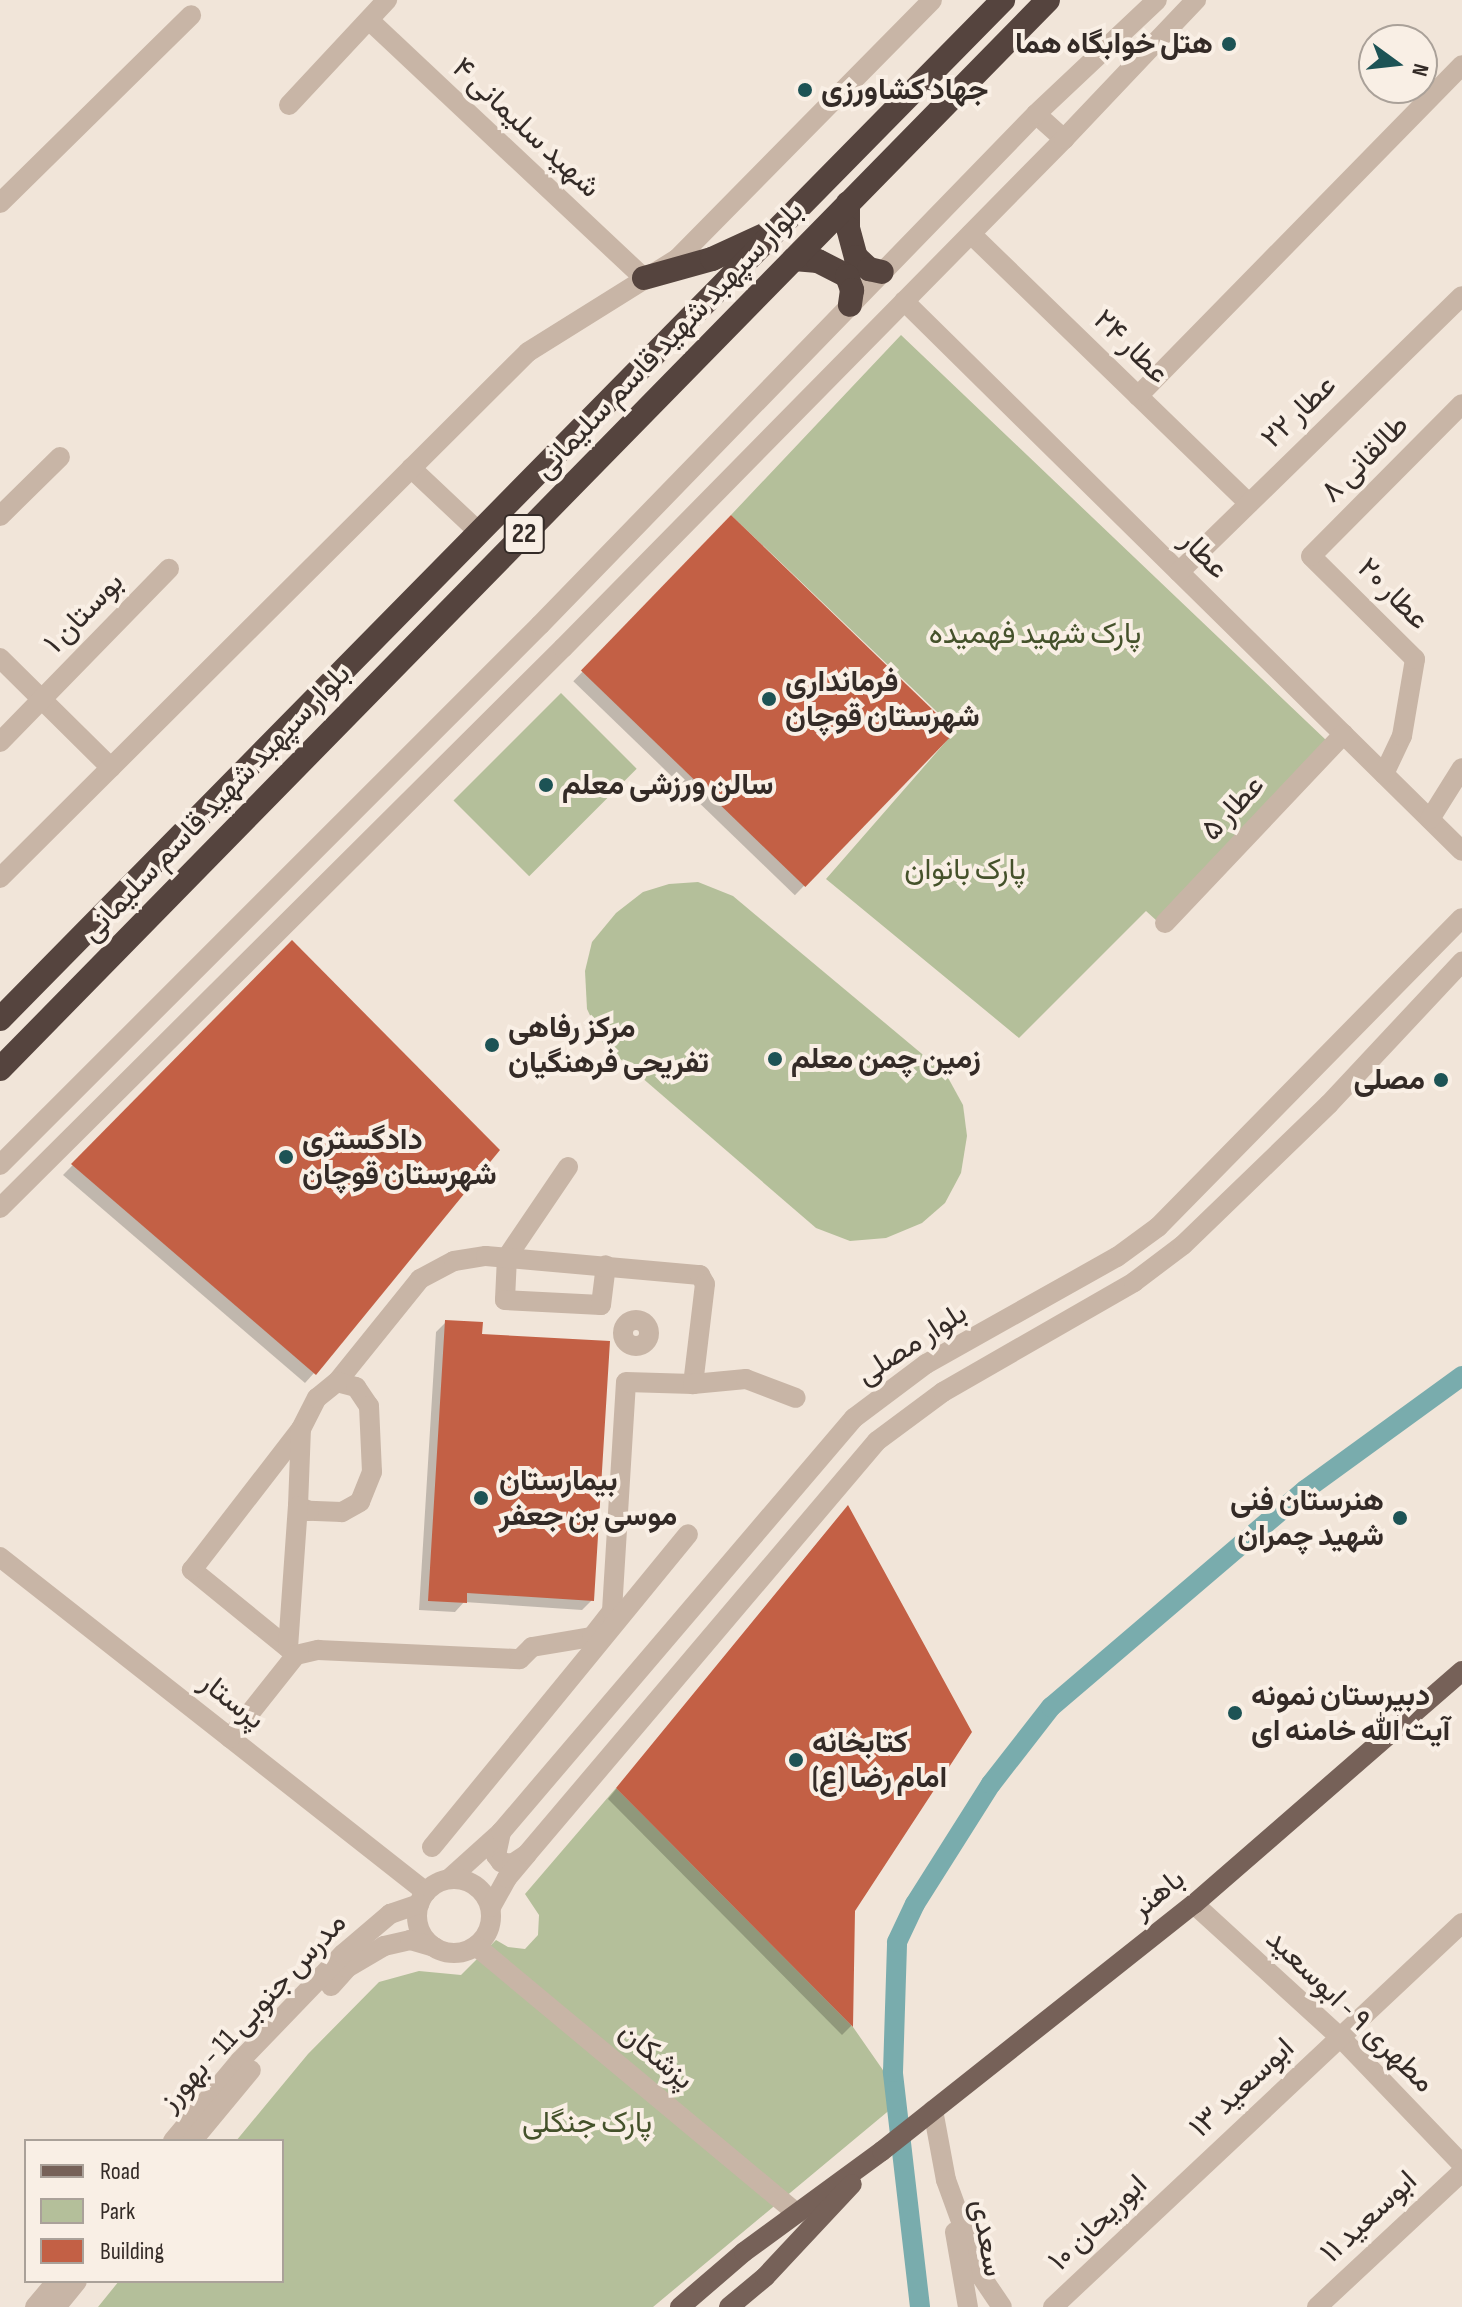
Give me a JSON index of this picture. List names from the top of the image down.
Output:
{
  "streets": {
    "highway": ["بلوار سپهبد شهید قاسم سلیمانی", "22"],
    "main road": ["باهنر"],
    "street": [
      "شهید سلیمانی ۴",
      "عطار ۲۴",
      "عطار ۲۲",
      "طالقانی ۸",
      "عطار",
      "عطار ۲۰",
      "بوستان ۱",
      "عطار ۵",
      "بلوار مصلی",
      "پرستار",
      "مطهری ۹ - ابوسعید",
      "مدرس جنوبی 11 - بهورز",
      "پزشکان",
      "ابوسعید ۱۳",
      "ابوسعید ۱۱",
      "ابوریحان ۱۰",
      "سعدی"
    ]
  },
  "crossings": [
    ["عطار ۲۴", "عطار ۲۲"],
    ["عطار ۲۲", "عطار"],
    ["طالقانی ۸", "عطار ۲۰"],
    ["عطار", "عطار ۲۰"],
    ["عطار", "عطار ۵"],
    ["بلوار مصلی", "پرستار"],
    ["بلوار مصلی", "مدرس جنوبی 11 - بهورز"],
    ["بلوار مصلی", "پزشکان"],
    ["پرستار", "مدرس جنوبی 11 - بهورز"],
    ["پرستار", "پزشکان"],
    ["باهنر", "مطهری ۹ - ابوسعید"],
    ["باهنر", "پزشکان"],
    ["مطهری ۹ - ابوسعید", "ابوسعید ۱۳"],
    ["مدرس جنوبی 11 - بهورز", "پزشکان"],
    ["ابوسعید ۱۳", "ابوریحان ۱۰"]
  ],
  "parks": ["پارک شهید فهمیده", "پارک بانوان", "پارک جنگلی"],
  "places": [
    "هتل خوابگاه هما",
    "جهاد کشاورزی",
    "فرمانداری شهرستان قوچان",
    "سالن ورزشی معلم",
    "مرکز رفاهی تفریحی فرهنگیان",
    "زمین چمن معلم",
    "مصلی",
    "دادگستری شهرستان قوچان",
    "بیمارستان موسی بن جعفر",
    "هنرستان فنی شهید چمران",
    "دبیرستان نمونه آیت الله خامنه ای",
    "کتابخانه امام رضا (ع)"
  ],
  "legend": ["Road", "Park", "Building"],
  "north": "right"
}
